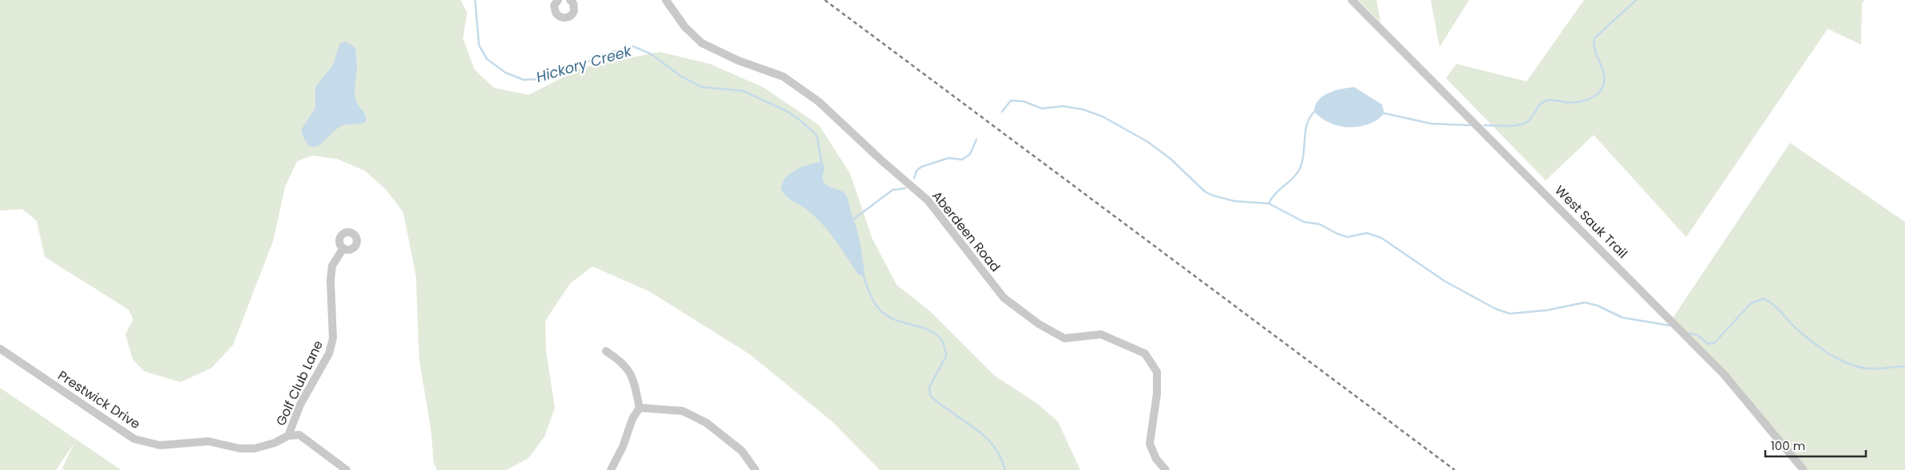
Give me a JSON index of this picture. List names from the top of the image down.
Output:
{
  "streets": {
    "street": [
      "West Sauk Trail",
      "Aberdeen Road",
      "Golf Club Lane",
      "Prestwick Drive"
    ]
  },
  "crossings": [
    ["Golf Club Lane", "Prestwick Drive"]
  ],
  "water": ["Hickory Creek"],
  "scale_bar": "100 m"
}
